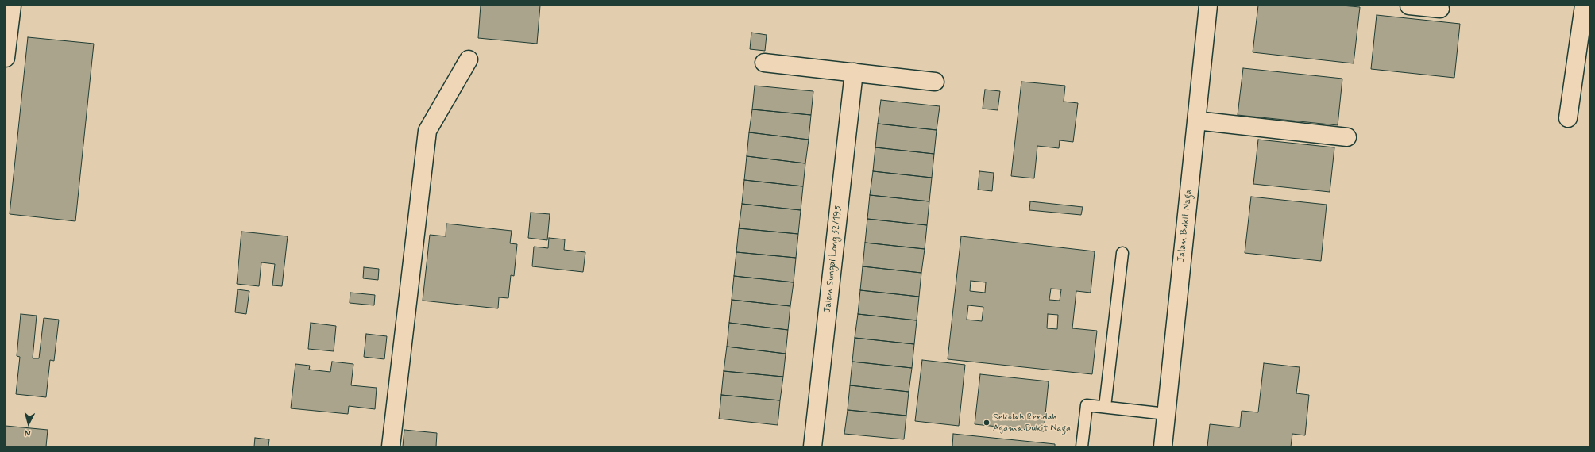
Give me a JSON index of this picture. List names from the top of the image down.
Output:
{
  "streets": {
    "street": ["Jalan Bukit Naga", "Jalan Sungai Long 32/195"]
  },
  "places": ["Sekolah Rendah Agama Bukit Naga"],
  "north": "bottom"
}
